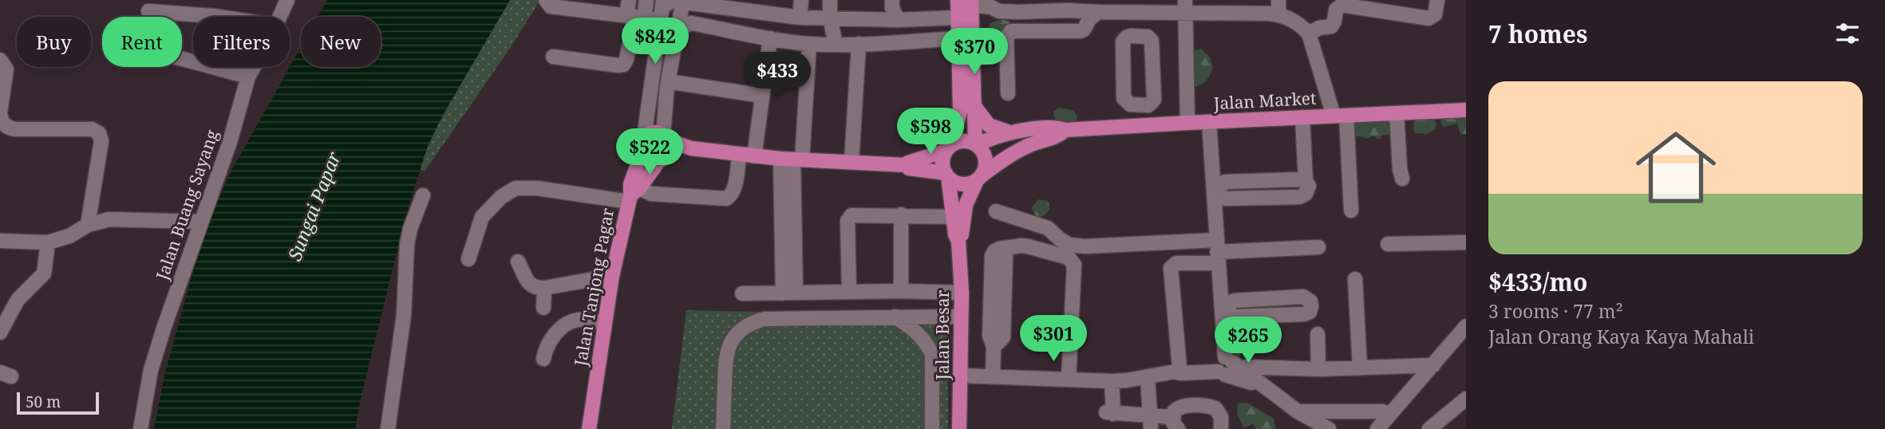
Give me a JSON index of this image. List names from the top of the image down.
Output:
{
  "streets": {
    "main road": ["Jalan Market", "Jalan Tanjong Pagar", "Jalan Besar"],
    "street": ["Jalan Buang Sayang"]
  },
  "crossings": [
    ["Jalan Market", "Jalan Besar"]
  ],
  "water": ["Sungai Papar"],
  "scale_bar": "50 m",
  "page": {
    "heading": "7 homes",
    "chip": [
      "Buy",
      "Rent",
      "Filters",
      "New"
    ],
    "price": [
      "$842",
      "$370",
      "$433",
      "$598",
      "$522",
      "$301",
      "$265"
    ],
    "list": [
      {
        "name": "$433/mo",
        "note": "3 rooms · 77 m² · Jalan Orang Kaya Kaya Mahali"
      }
    ],
    "scale": "50 m"
  }
}
